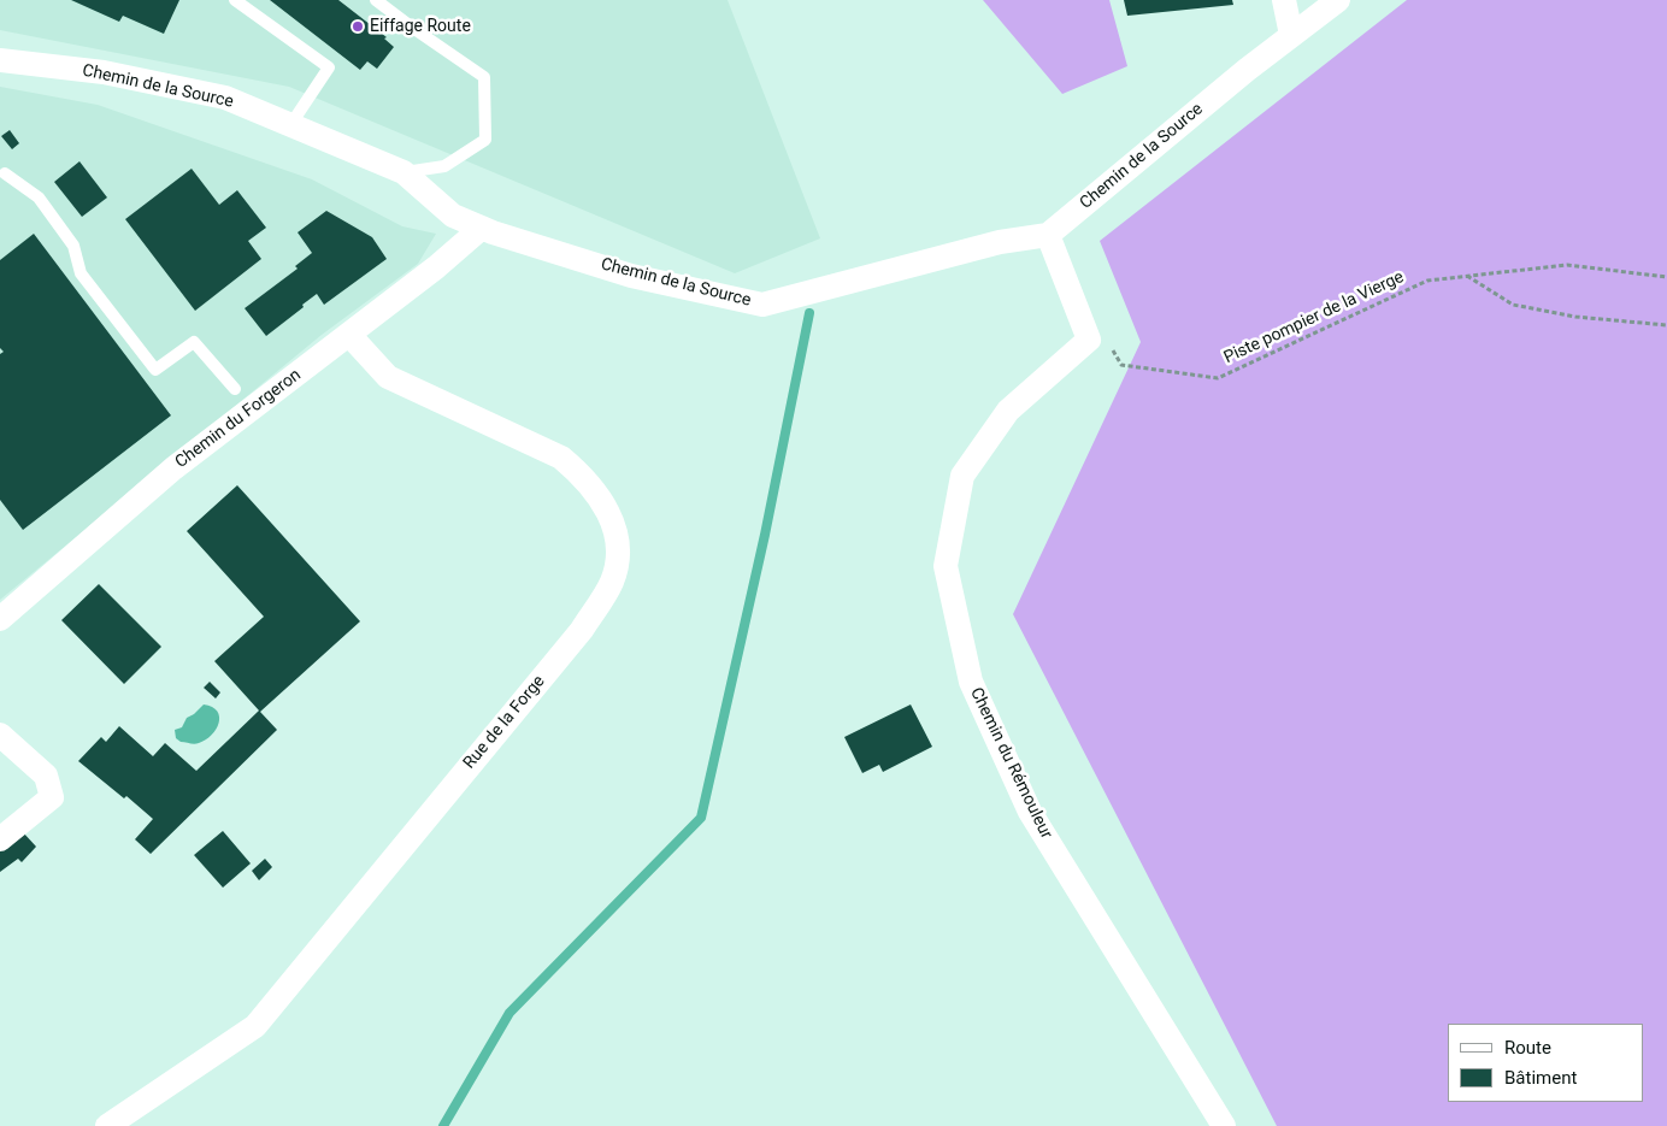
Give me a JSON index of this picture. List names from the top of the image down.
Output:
{
  "streets": {
    "street": [
      "Chemin de la Source",
      "Chemin du Forgeron",
      "Rue de la Forge",
      "Chemin du Rémouleur"
    ],
    "path": ["Piste pompier de la Vierge"]
  },
  "crossings": [
    ["Chemin de la Source", "Chemin du Forgeron"],
    ["Chemin de la Source", "Chemin du Rémouleur"],
    ["Chemin du Forgeron", "Rue de la Forge"]
  ],
  "places": ["Eiffage Route"],
  "legend": ["Route", "Bâtiment"]
}
